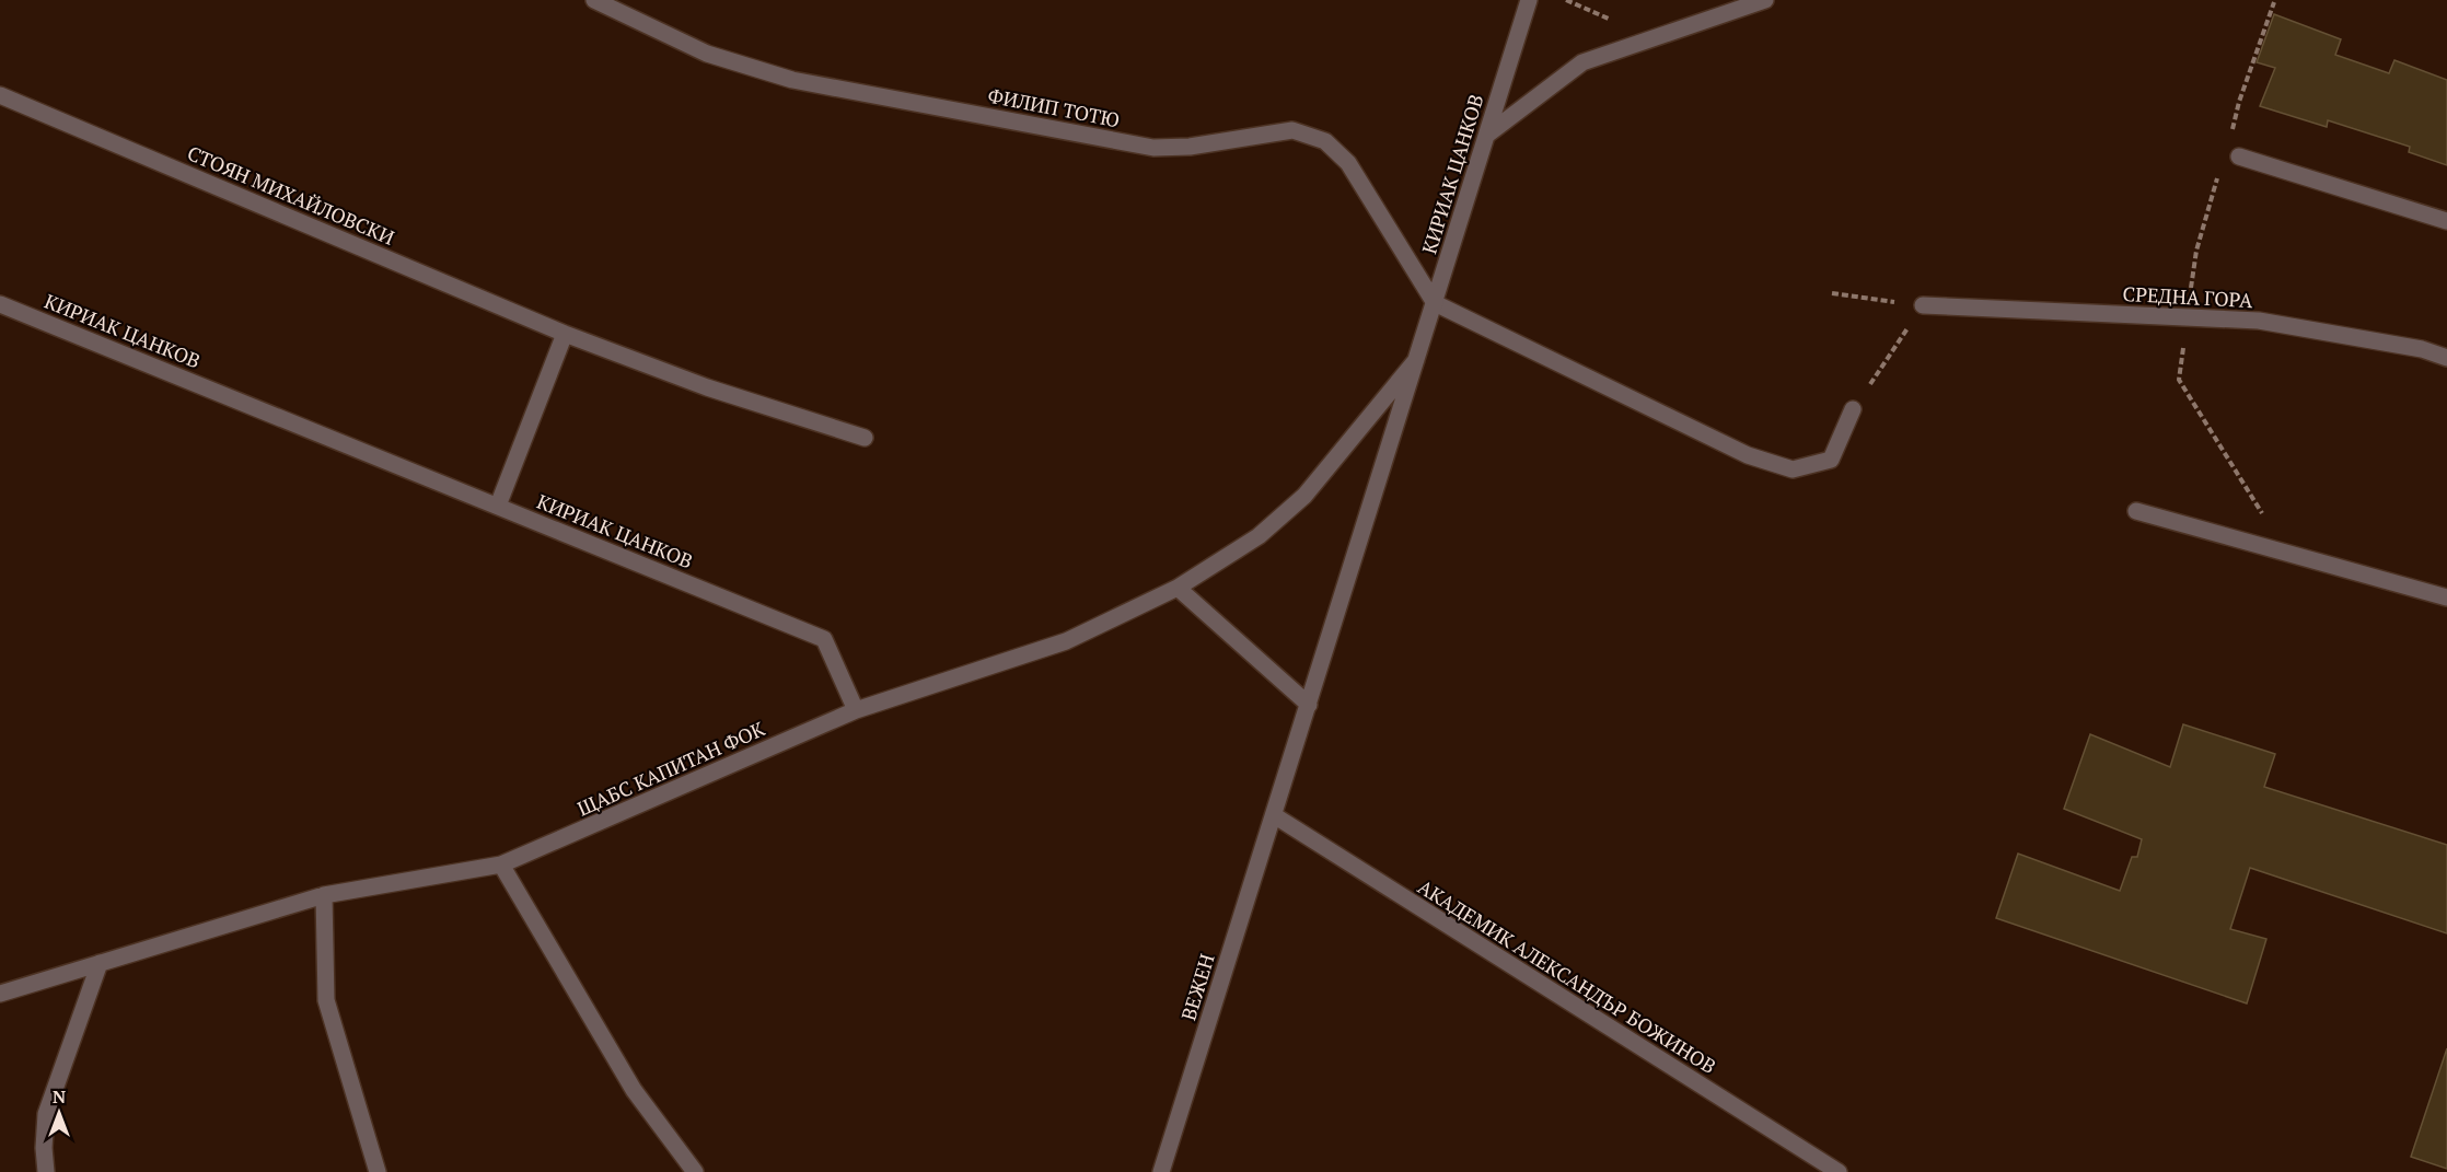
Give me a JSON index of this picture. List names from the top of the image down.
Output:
{
  "streets": {
    "street": [
      "ФИЛИП ТОТЮ",
      "КИРИАК ЦАНКОВ",
      "СТОЯН МИХАЙЛОВСКИ",
      "СРЕДНА ГОРА",
      "ЩАБС КАПИТАН ФОК",
      "АКАДЕМИК АЛЕКСАНДЪР БОЖИНОВ",
      "ВЕЖЕН"
    ]
  },
  "crossings": [
    ["ФИЛИП ТОТЮ", "КИРИАК ЦАНКОВ"],
    ["КИРИАК ЦАНКОВ", "ЩАБС КАПИТАН ФОК"],
    ["КИРИАК ЦАНКОВ", "АКАДЕМИК АЛЕКСАНДЪР БОЖИНОВ"],
    ["КИРИАК ЦАНКОВ", "ВЕЖЕН"],
    ["АКАДЕМИК АЛЕКСАНДЪР БОЖИНОВ", "ВЕЖЕН"]
  ],
  "north": "top"
}
